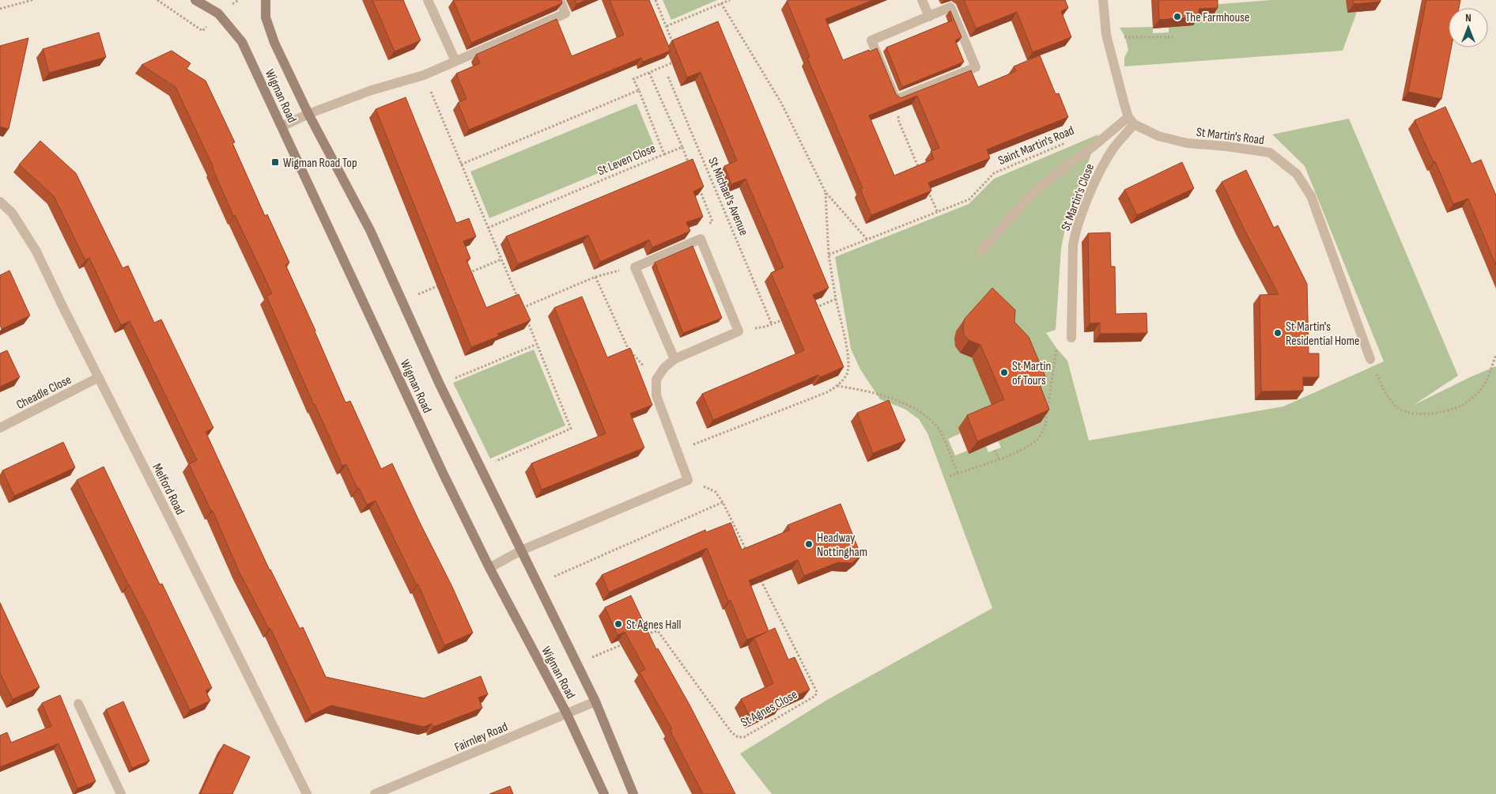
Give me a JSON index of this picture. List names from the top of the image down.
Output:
{
  "streets": {
    "street": [
      "Wigman Road",
      "St Martin's Road",
      "St Martin's Close",
      "Cheadle Close",
      "Melford Road",
      "Fairnley Road"
    ],
    "path": [
      "Saint Martin's Road",
      "St Leven Close",
      "St Michael's Avenue",
      "St Agnes Close"
    ]
  },
  "crossings": [
    ["Wigman Road", "Fairnley Road"],
    ["St Martin's Road", "St Martin's Close"],
    ["Cheadle Close", "Melford Road"]
  ],
  "places": {
    "other": [
      "The Farmhouse",
      "St Martin's Residential Home",
      "St Martin of Tours",
      "Headway Nottingham",
      "St Agnes Hall"
    ],
    "transit": ["Wigman Road Top"]
  },
  "north": "top"
}
